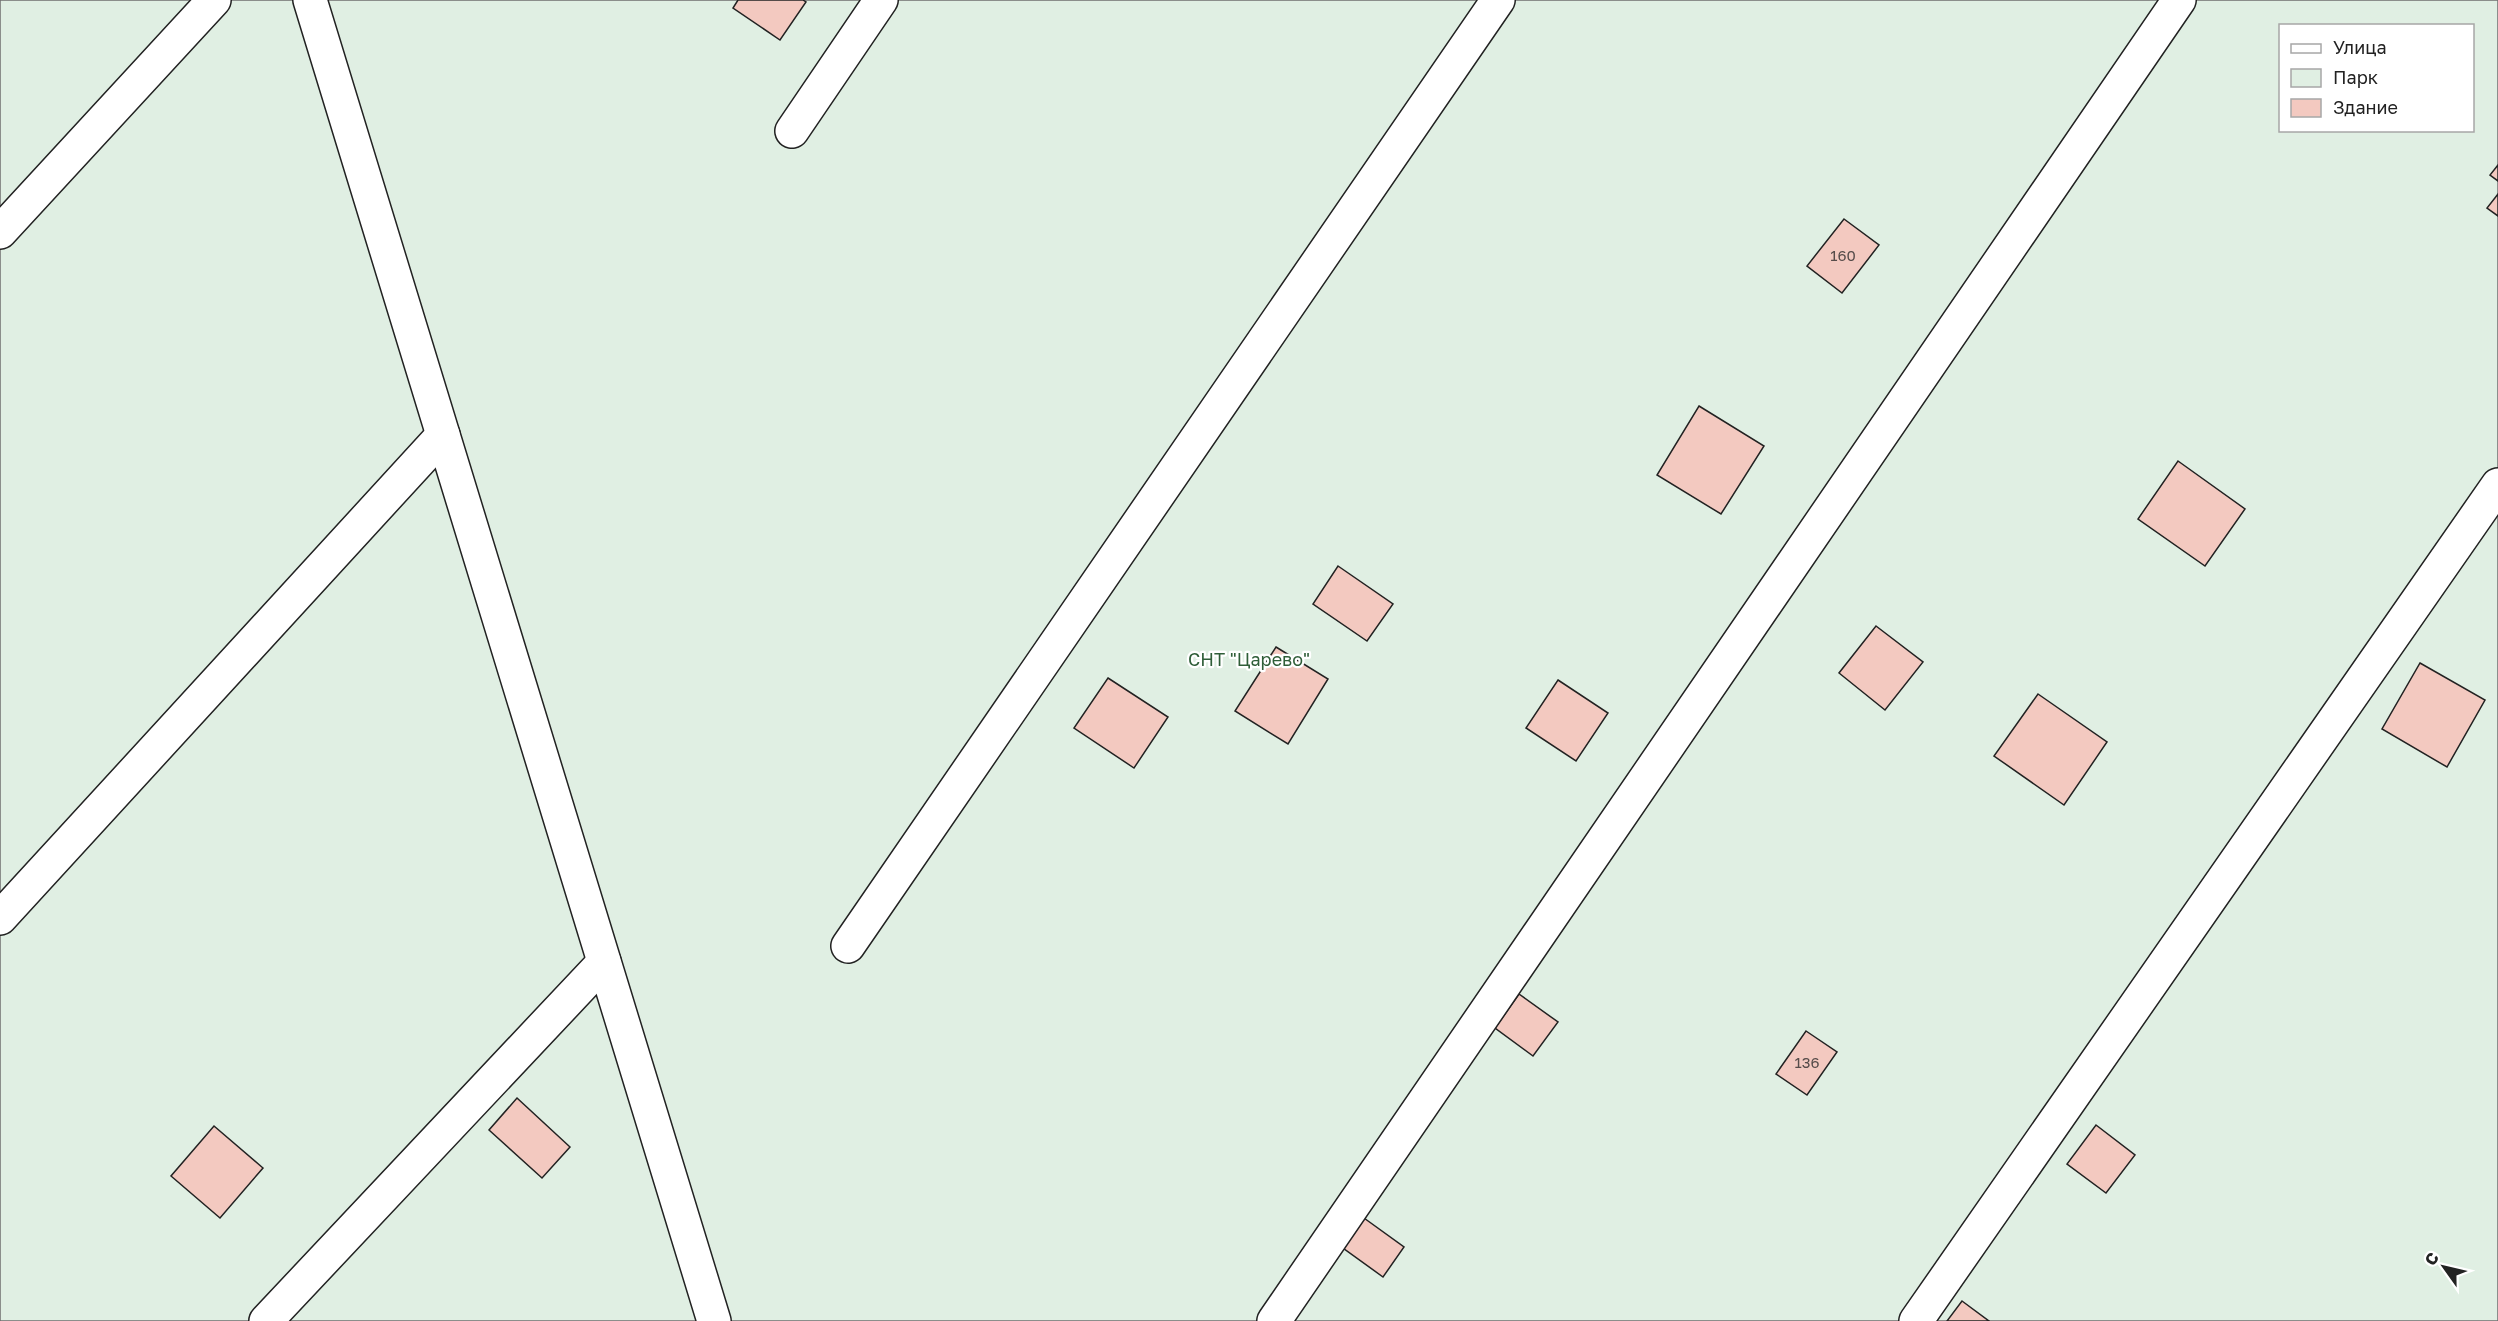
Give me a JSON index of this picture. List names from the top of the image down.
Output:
{
  "parks": ["СНТ \"Царево\""],
  "house_numbers": ["160", "136"],
  "legend": ["Улица", "Парк", "Здание"],
  "north": "top left"
}
